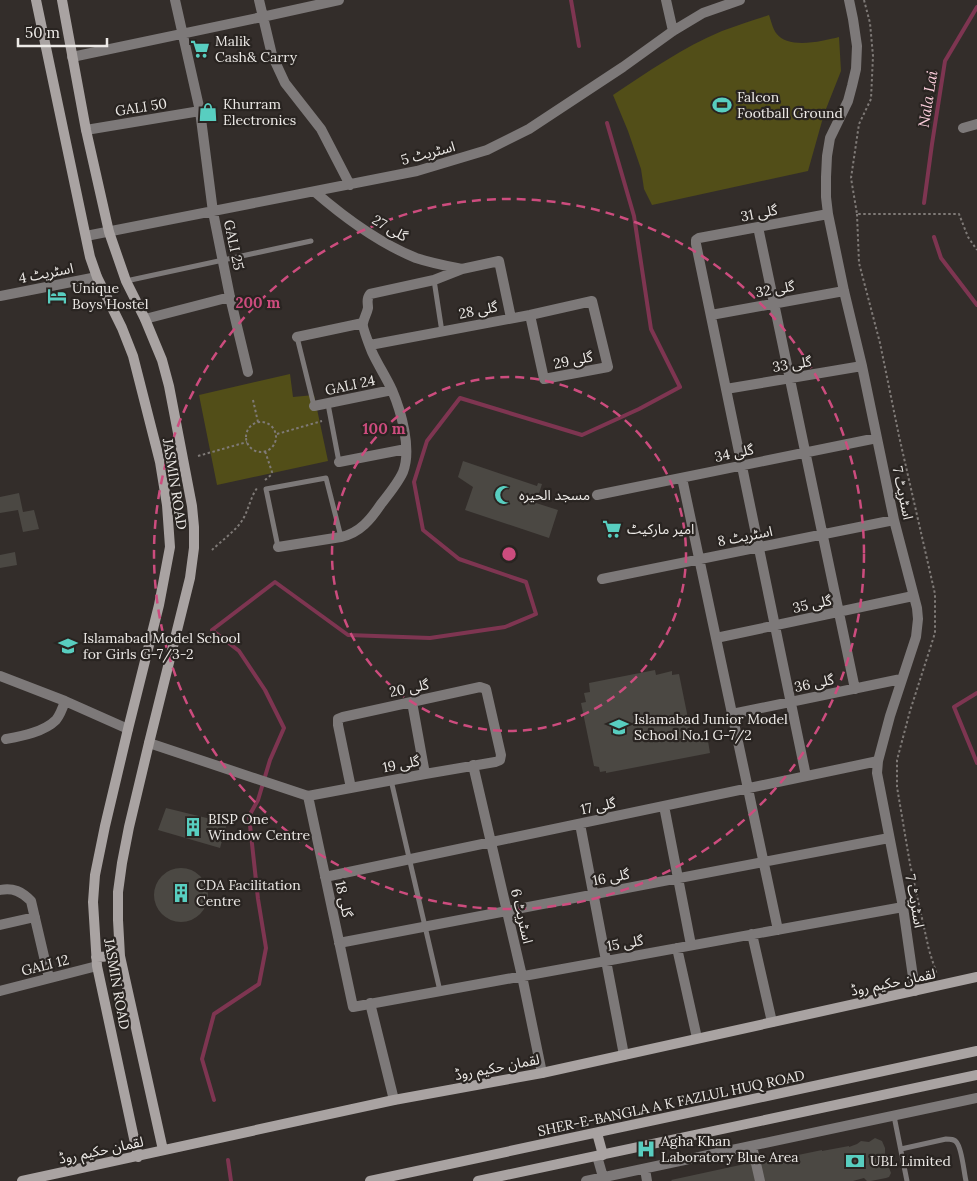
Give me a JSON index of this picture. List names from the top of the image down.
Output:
{
  "streets": {
    "street": [
      "GALI 50",
      "اسٹریٹ 5",
      "گلی 31",
      "گلی 27",
      "GALI 25",
      "اسٹریٹ 4",
      "گلی 32",
      "گلی 28",
      "گلی 29",
      "گلی 33",
      "GALI 24",
      "گلی 34",
      "JASMIN ROAD",
      "اسٹریٹ 7",
      "اسٹریٹ 8",
      "گلی 35",
      "گلی 36",
      "گلی 20",
      "گلی 19",
      "گلی 17",
      "گلی 16",
      "گلی 18",
      "اسٹریٹ 6",
      "گلی 15",
      "GALI 12",
      "لقمان حکیم روڈ",
      "SHER-E-BANGLA A K FAZLUL HUQ ROAD"
    ]
  },
  "crossings": [
    ["GALI 50", "GALI 25"],
    ["GALI 50", "JASMIN ROAD"],
    ["اسٹریٹ 5", "گلی 27"],
    ["اسٹریٹ 5", "GALI 25"],
    ["اسٹریٹ 5", "JASMIN ROAD"],
    ["گلی 31", "گلی 32"],
    ["گلی 31", "اسٹریٹ 7"],
    ["گلی 27", "گلی 28"],
    ["اسٹریٹ 4", "JASMIN ROAD"],
    ["گلی 32", "اسٹریٹ 7"],
    ["گلی 28", "گلی 29"],
    ["گلی 33", "اسٹریٹ 7"],
    ["گلی 34", "اسٹریٹ 7"],
    ["JASMIN ROAD", "GALI 12"],
    ["JASMIN ROAD", "لقمان حکیم روڈ"],
    ["اسٹریٹ 7", "اسٹریٹ 8"],
    ["اسٹریٹ 7", "گلی 35"],
    ["اسٹریٹ 7", "گلی 36"],
    ["اسٹریٹ 7", "گلی 17"],
    ["اسٹریٹ 7", "گلی 16"],
    ["اسٹریٹ 7", "گلی 15"],
    ["اسٹریٹ 7", "لقمان حکیم روڈ"],
    ["گلی 20", "گلی 19"],
    ["گلی 19", "گلی 18"],
    ["گلی 19", "اسٹریٹ 6"],
    ["گلی 17", "گلی 18"],
    ["گلی 17", "اسٹریٹ 6"],
    ["گلی 16", "گلی 18"],
    ["گلی 16", "اسٹریٹ 6"],
    ["گلی 18", "گلی 15"],
    ["اسٹریٹ 6", "گلی 15"],
    ["اسٹریٹ 6", "لقمان حکیم روڈ"]
  ],
  "water": ["Nala Lai"],
  "places": {
    "supermarket": ["Malik Cash& Carry", "امیر مارکیٹ"],
    "sports": ["Falcon Football Ground"],
    "shop": ["Khurram Electronics"],
    "hotel": ["Unique Boys Hostel"],
    "mosque": ["مسجد الحیرہ"],
    "school or university": ["Islamabad Model School for Girls G-7/3-2", "Islamabad Junior Model School No.1 G-7/2"],
    "building": ["BISP One Window Centre", "CDA Facilitation Centre"],
    "hospital": ["Agha Khan Laboratory Blue Area"],
    "bank": ["UBL Limited"]
  },
  "scale_bar": "50 m",
  "rings": ["200 m", "100 m"]
}
